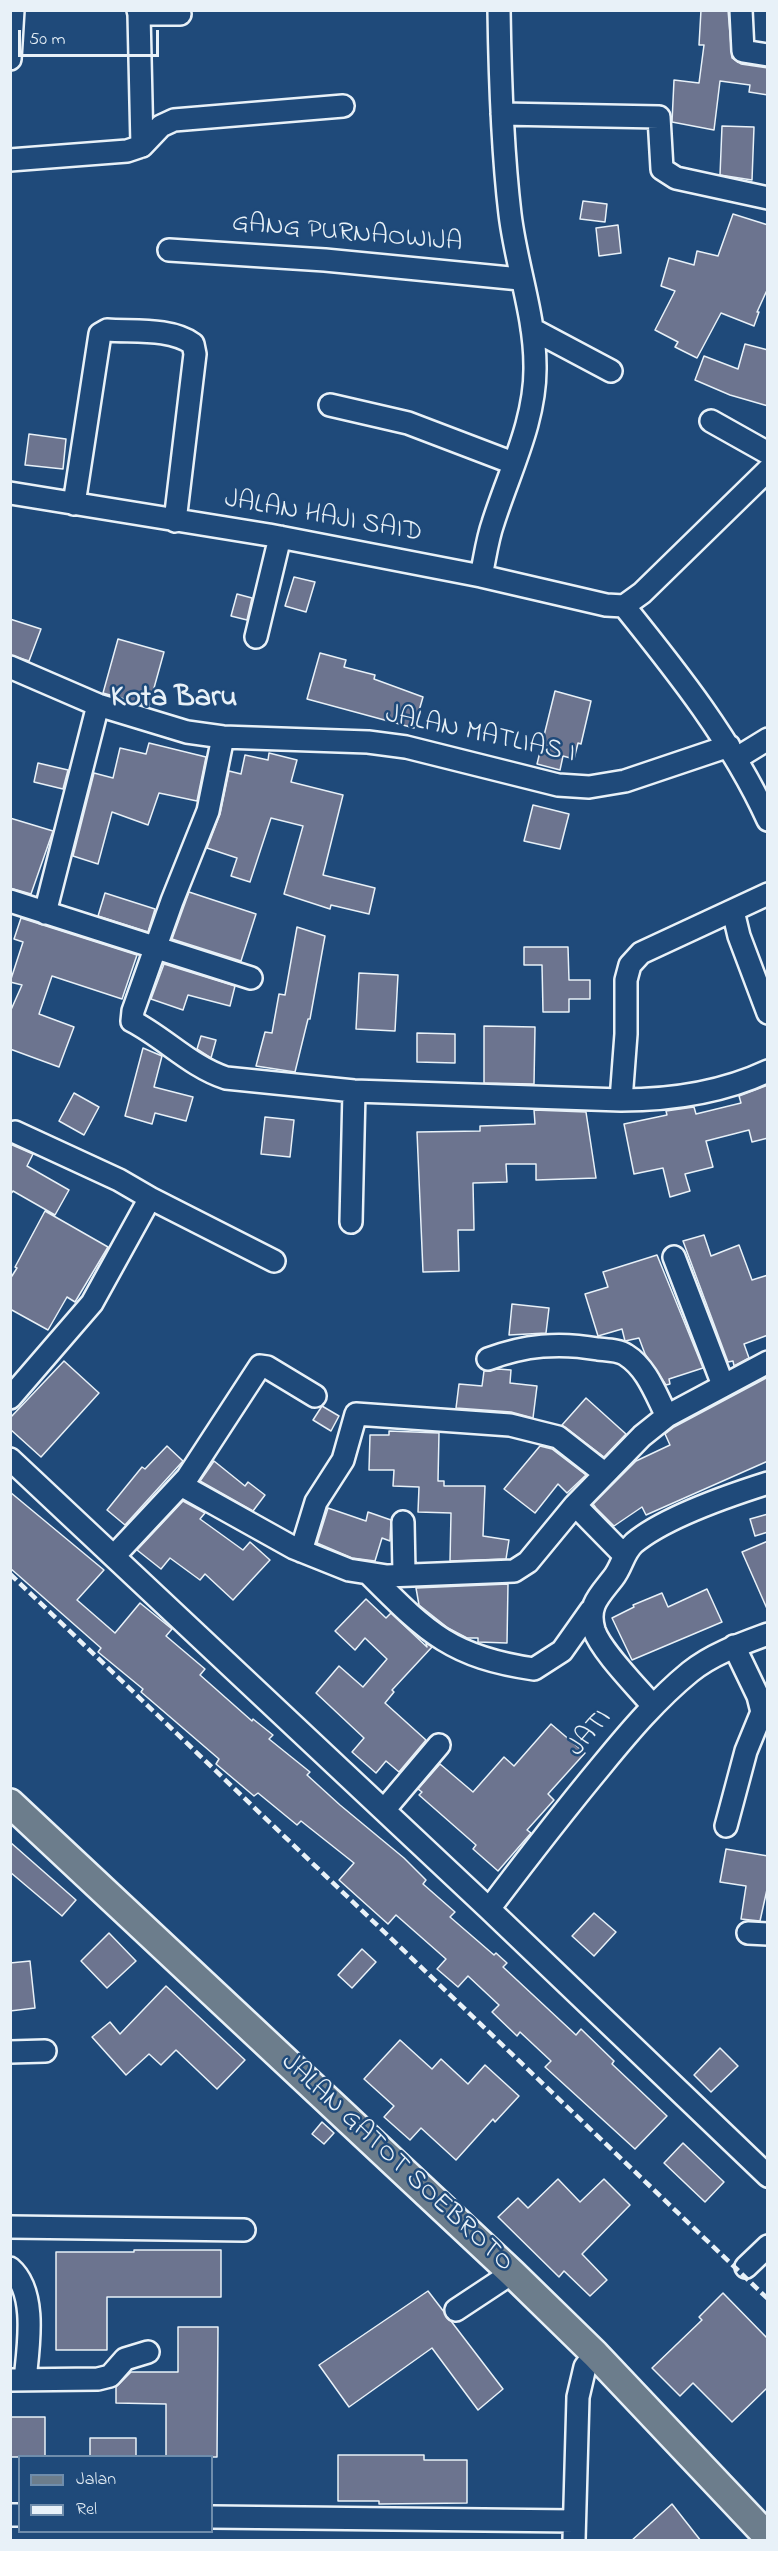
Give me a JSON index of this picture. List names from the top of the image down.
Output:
{
  "streets": {
    "main road": ["JALAN GATOT SOEBROTO"],
    "street": [
      "GANG PURNAOWIJA",
      "JALAN HAJI SAID",
      "JALAN MATLIAS I",
      "JATI"
    ]
  },
  "districts": ["Kota Baru"],
  "legend": ["Jalan", "Rel"],
  "scale_bar": "50 m"
}
